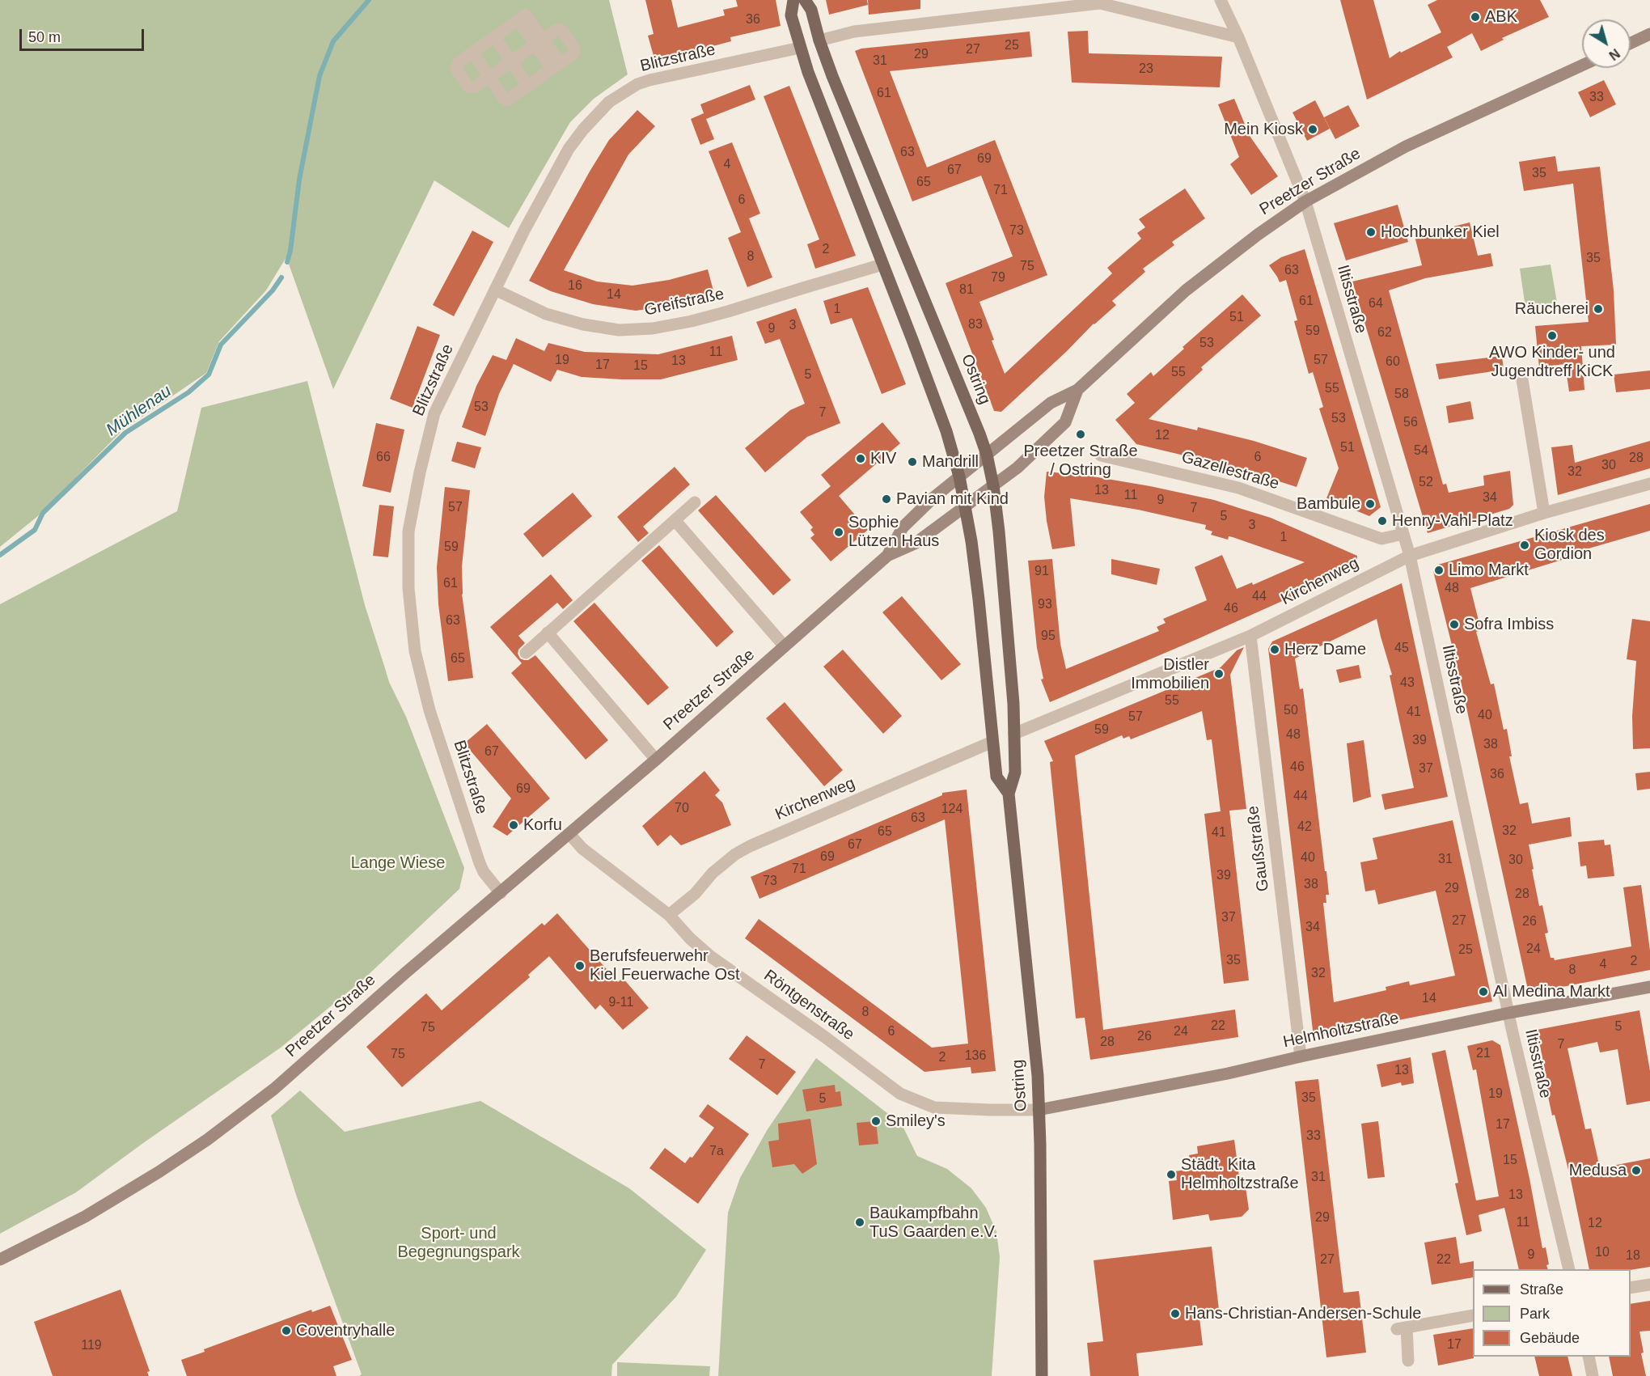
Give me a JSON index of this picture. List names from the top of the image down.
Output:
{
  "streets": {
    "main road": ["Ostring"],
    "street": [
      "Blitzstraße",
      "Preetzer Straße",
      "Iltisstraße",
      "Greifstraße",
      "Gazellestraße",
      "Kirchenweg",
      "Gaußstraße",
      "Röntgenstraße",
      "Helmholtzstraße"
    ]
  },
  "crossings": [
    ["Blitzstraße", "Preetzer Straße"],
    ["Blitzstraße", "Greifstraße"],
    ["Blitzstraße", "Ostring"],
    ["Preetzer Straße", "Iltisstraße"],
    ["Preetzer Straße", "Ostring"],
    ["Preetzer Straße", "Röntgenstraße"],
    ["Iltisstraße", "Gazellestraße"],
    ["Iltisstraße", "Kirchenweg"],
    ["Iltisstraße", "Helmholtzstraße"],
    ["Greifstraße", "Ostring"],
    ["Ostring", "Kirchenweg"],
    ["Ostring", "Röntgenstraße"],
    ["Ostring", "Helmholtzstraße"],
    ["Kirchenweg", "Gaußstraße"],
    ["Kirchenweg", "Röntgenstraße"],
    ["Gaußstraße", "Helmholtzstraße"],
    ["Röntgenstraße", "Helmholtzstraße"]
  ],
  "water": ["Mühlenau"],
  "parks": ["Lange Wiese", "Sport- und Begegnungspark"],
  "places": [
    "ABK",
    "Mein Kiosk",
    "Hochbunker Kiel",
    "Räucherei",
    "AWO Kinder- und Jugendtreff KiCK",
    "Preetzer Straße / Ostring",
    "KIV",
    "Mandrill",
    "Pavian mit Kind",
    "Bambule",
    "Henry-Vahl-Platz",
    "Sophie Lützen Haus",
    "Kiosk des Gordion",
    "Limo Markt",
    "Sofra Imbiss",
    "Herz Dame",
    "Distler Immobilien",
    "Korfu",
    "Berufsfeuerwehr Kiel Feuerwache Ost",
    "Al Medina Markt",
    "Smiley's",
    "Medusa",
    "Städt. Kita Helmholtzstraße",
    "Baukampfbahn TuS Gaarden e.V.",
    "Hans-Christian-Andersen-Schule",
    "Coventryhalle"
  ],
  "house_numbers": [
    "36",
    "25",
    "27",
    "29",
    "31",
    "23",
    "61",
    "33",
    "63",
    "69",
    "4",
    "67",
    "35",
    "65",
    "71",
    "6",
    "73",
    "2",
    "8",
    "35",
    "75",
    "63",
    "79",
    "16",
    "81",
    "14",
    "61",
    "64",
    "1",
    "51",
    "83",
    "3",
    "9",
    "59",
    "62",
    "53",
    "11",
    "19",
    "57",
    "13",
    "60",
    "17",
    "15",
    "55",
    "5",
    "55",
    "58",
    "53",
    "7",
    "53",
    "56",
    "12",
    "51",
    "54",
    "66",
    "6",
    "28",
    "30",
    "32",
    "52",
    "13",
    "11",
    "34",
    "9",
    "57",
    "7",
    "5",
    "3",
    "1",
    "59",
    "91",
    "61",
    "48",
    "44",
    "93",
    "46",
    "63",
    "95",
    "45",
    "65",
    "43",
    "55",
    "50",
    "41",
    "40",
    "57",
    "59",
    "48",
    "39",
    "38",
    "67",
    "46",
    "37",
    "36",
    "69",
    "44",
    "70",
    "124",
    "63",
    "42",
    "32",
    "65",
    "41",
    "67",
    "69",
    "40",
    "31",
    "30",
    "71",
    "39",
    "73",
    "38",
    "29",
    "28",
    "37",
    "27",
    "26",
    "34",
    "24",
    "25",
    "35",
    "2",
    "4",
    "8",
    "32",
    "14",
    "9-11",
    "8",
    "22",
    "5",
    "75",
    "6",
    "24",
    "26",
    "28",
    "7",
    "21",
    "75",
    "136",
    "2",
    "7",
    "13",
    "19",
    "35",
    "5",
    "17",
    "33",
    "7a",
    "15",
    "31",
    "13",
    "29",
    "11",
    "12",
    "10",
    "9",
    "18",
    "27",
    "22",
    "17",
    "119"
  ],
  "legend": ["Straße", "Park", "Gebäude"],
  "scale_bar": "50 m",
  "north": "bottom right"
}
